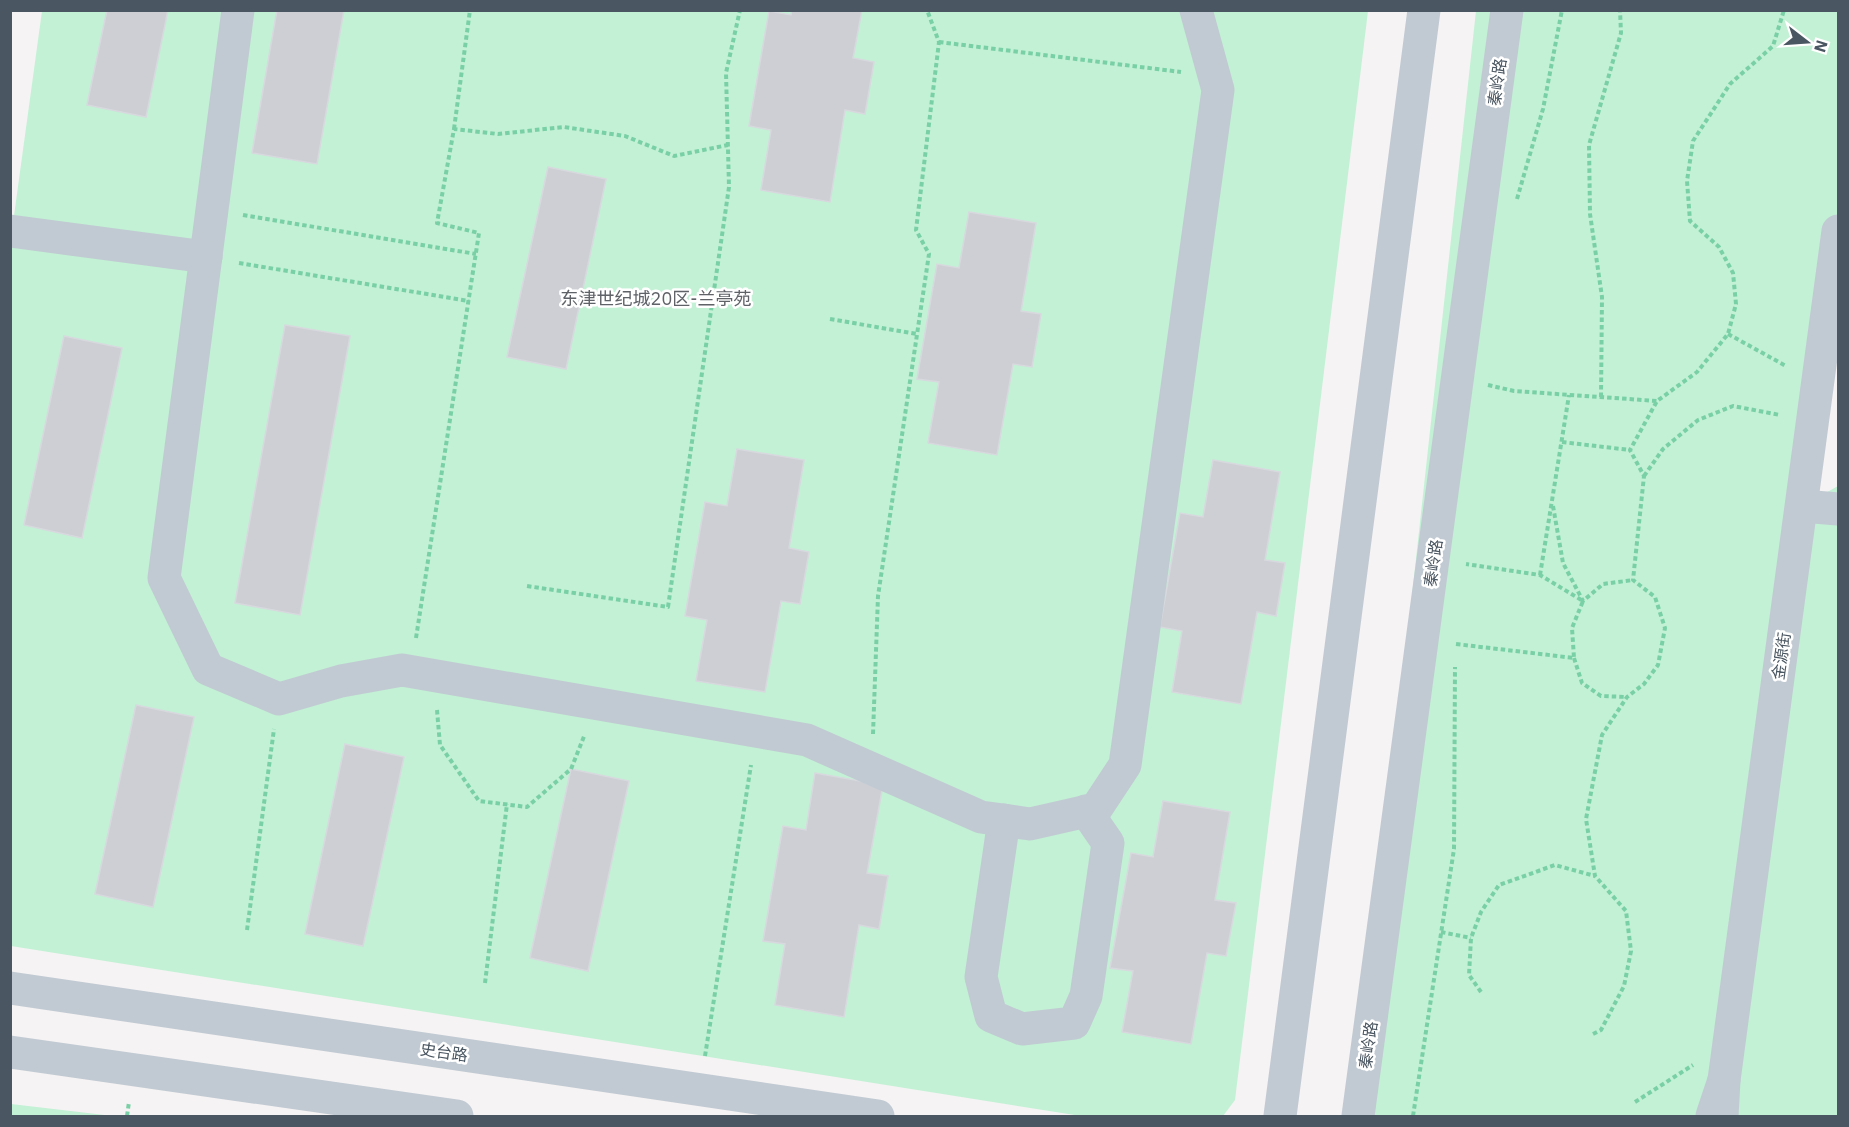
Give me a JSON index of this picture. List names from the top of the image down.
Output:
{
  "streets": {
    "street": ["秦岭路", "金源街", "史台路"]
  },
  "districts": ["东津世纪城20区-兰亭苑"],
  "north": "right"
}
